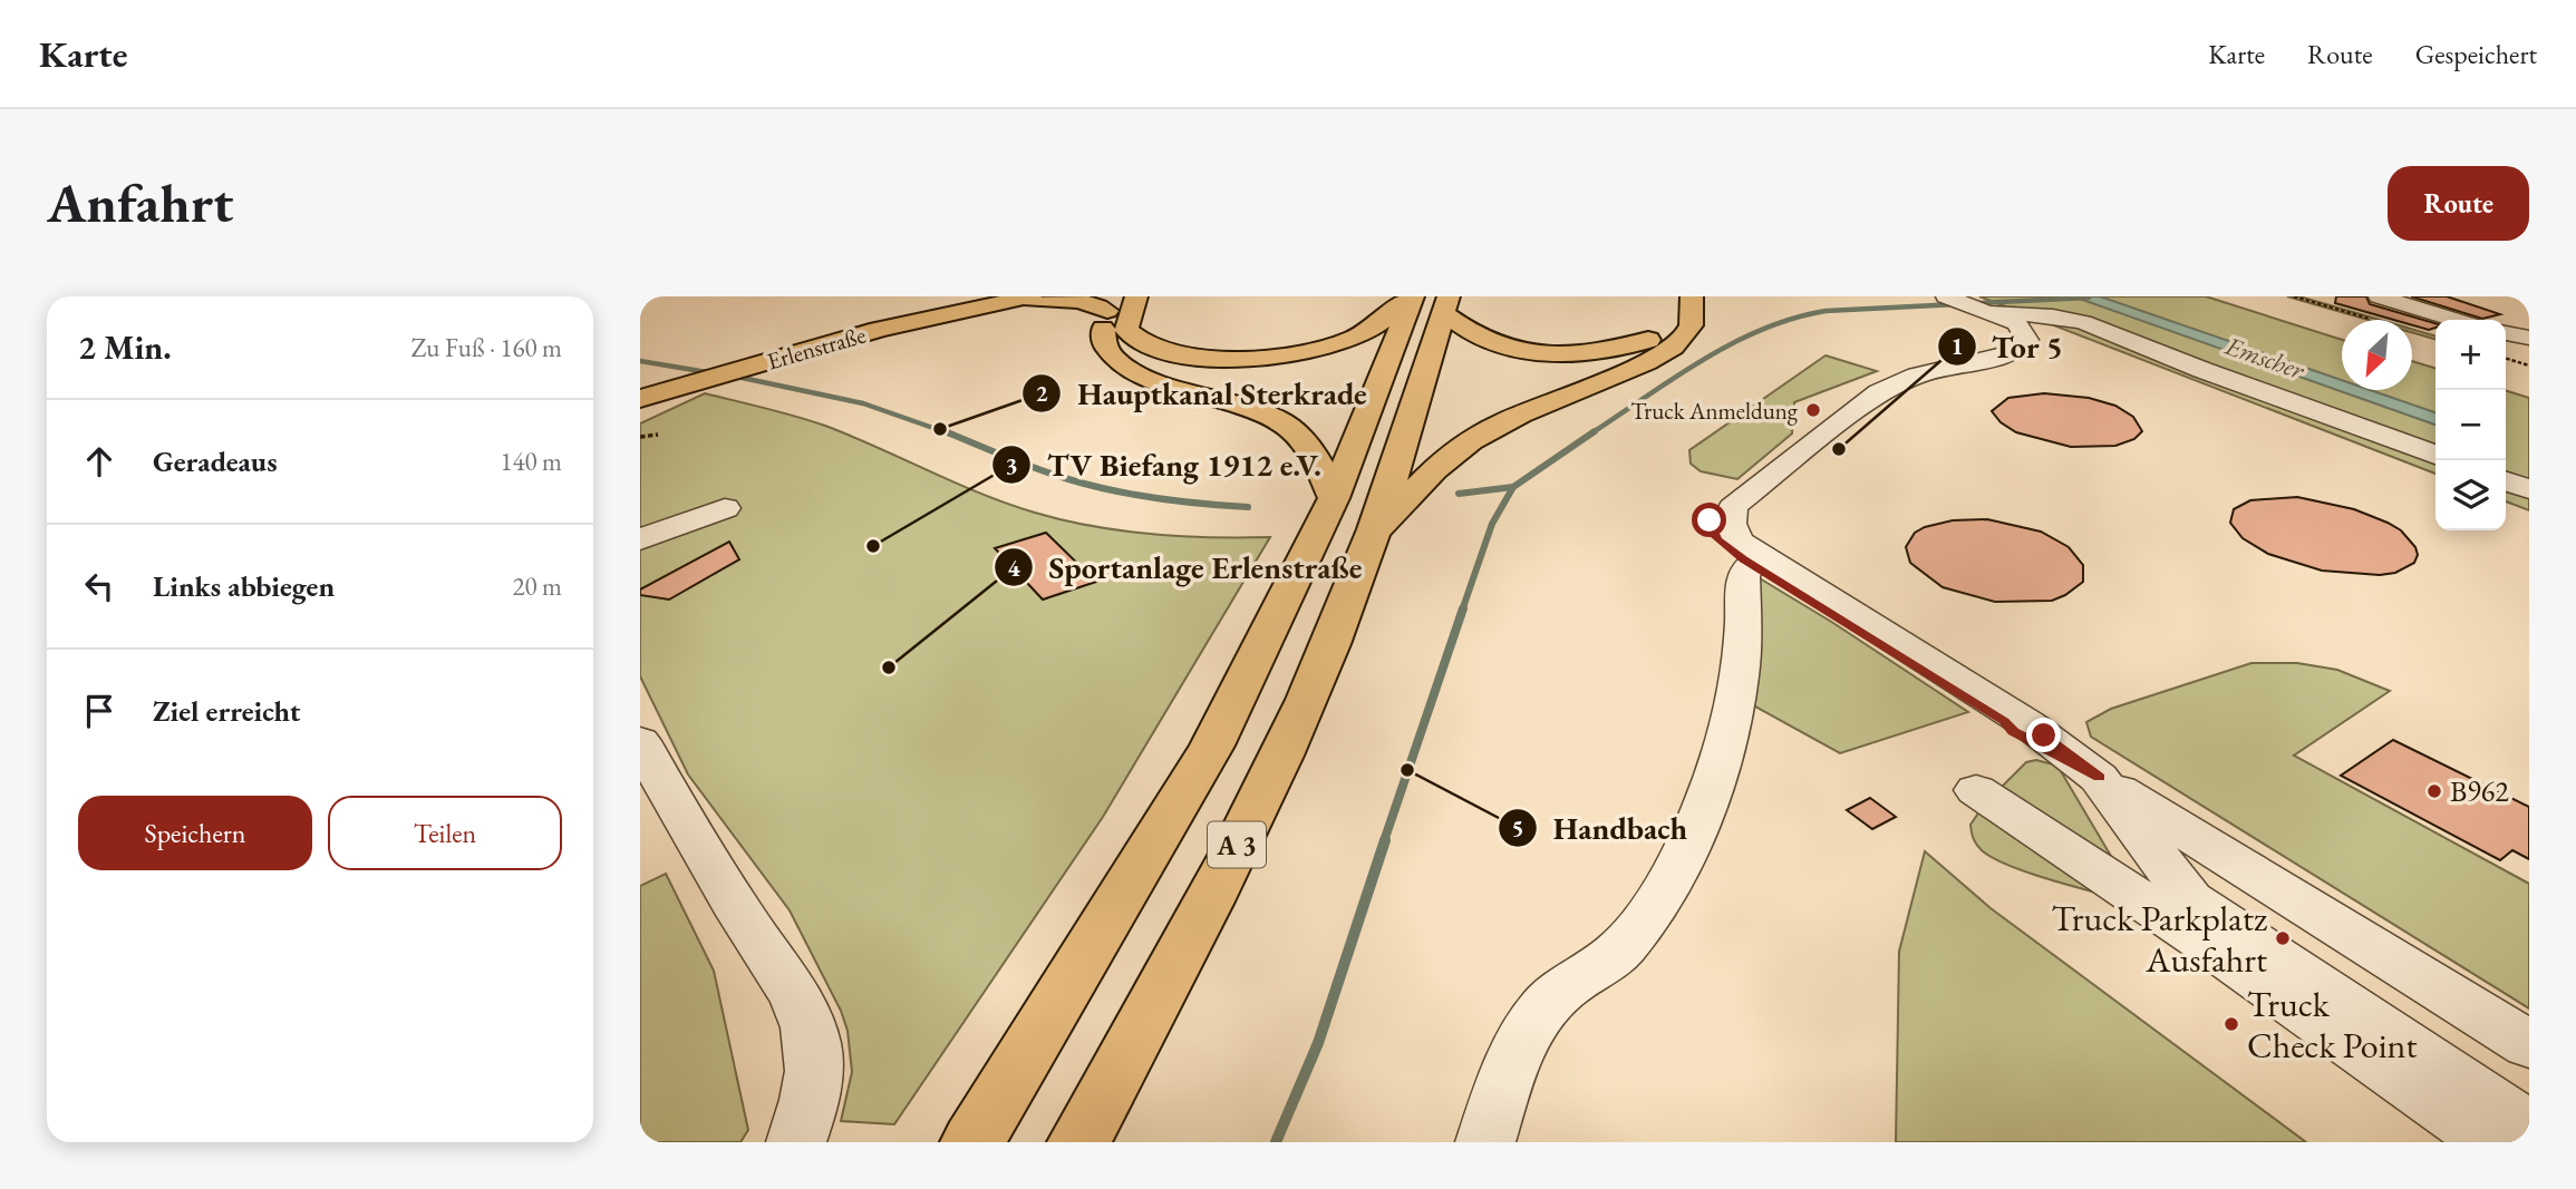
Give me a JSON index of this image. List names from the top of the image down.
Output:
{
  "streets": {
    "main road": ["Erlenstraße", "A 3"]
  },
  "water": ["Emscher"],
  "places": [
    "Truck Anmeldung",
    "Hauptkanal Sterkrade",
    "Tor 5",
    "TV Biefang 1912 e.V.",
    "Sportanlage Erlenstraße",
    "Handbach",
    "B962",
    "Truck Parkplatz Ausfahrt",
    "Truck Check Point"
  ],
  "north": "bottom left",
  "page": {
    "header": "Karte",
    "nav": ["Karte", "Route", "Gespeichert"],
    "buttons": [
      "Route",
      ["Speichern", "Teilen"]
    ],
    "title": "Anfahrt",
    "heading": ["2 Min.", "Zu Fuß · 160 m"],
    "map_buttons": ["+", "−"],
    "list": [
      ["Geradeaus", "140 m"],
      ["Links abbiegen", "20 m"],
      "Ziel erreicht"
    ]
  }
}
